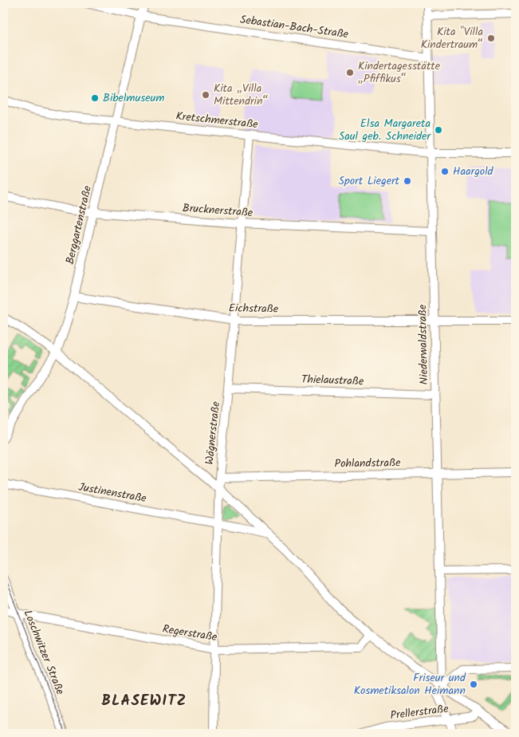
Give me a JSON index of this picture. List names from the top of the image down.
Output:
{
  "streets": {
    "street": [
      "Sebastian-Bach-Straße",
      "Kretschmerstraße",
      "Brucknerstraße",
      "Berggartenstraße",
      "Eichstraße",
      "Niederwaldstraße",
      "Thielaustraße",
      "Wägnerstraße",
      "Pohlandstraße",
      "Justinenstraße",
      "Regerstraße",
      "Loschwitzer Straße",
      "Prellerstraße"
    ]
  },
  "crossings": [
    ["Sebastian-Bach-Straße", "Berggartenstraße"],
    ["Sebastian-Bach-Straße", "Niederwaldstraße"],
    ["Kretschmerstraße", "Berggartenstraße"],
    ["Kretschmerstraße", "Niederwaldstraße"],
    ["Kretschmerstraße", "Wägnerstraße"],
    ["Brucknerstraße", "Berggartenstraße"],
    ["Brucknerstraße", "Niederwaldstraße"],
    ["Brucknerstraße", "Wägnerstraße"],
    ["Berggartenstraße", "Eichstraße"],
    ["Eichstraße", "Niederwaldstraße"],
    ["Eichstraße", "Wägnerstraße"],
    ["Niederwaldstraße", "Thielaustraße"],
    ["Niederwaldstraße", "Pohlandstraße"],
    ["Niederwaldstraße", "Prellerstraße"],
    ["Thielaustraße", "Wägnerstraße"],
    ["Wägnerstraße", "Pohlandstraße"],
    ["Wägnerstraße", "Justinenstraße"],
    ["Wägnerstraße", "Regerstraße"],
    ["Regerstraße", "Loschwitzer Straße"]
  ],
  "districts": ["BLASEWITZ"],
  "places": [
    "Kita \"Villa Kindertraum“",
    "Kindertagesstätte „Pfiffikus“",
    "Kita „Villa Mittendrin“",
    "Bibelmuseum",
    "Elsa Margareta Saul geb. Schneider",
    "Haargold",
    "Sport Liegert",
    "Friseur und Kosmetiksalon Heimann"
  ]
}
